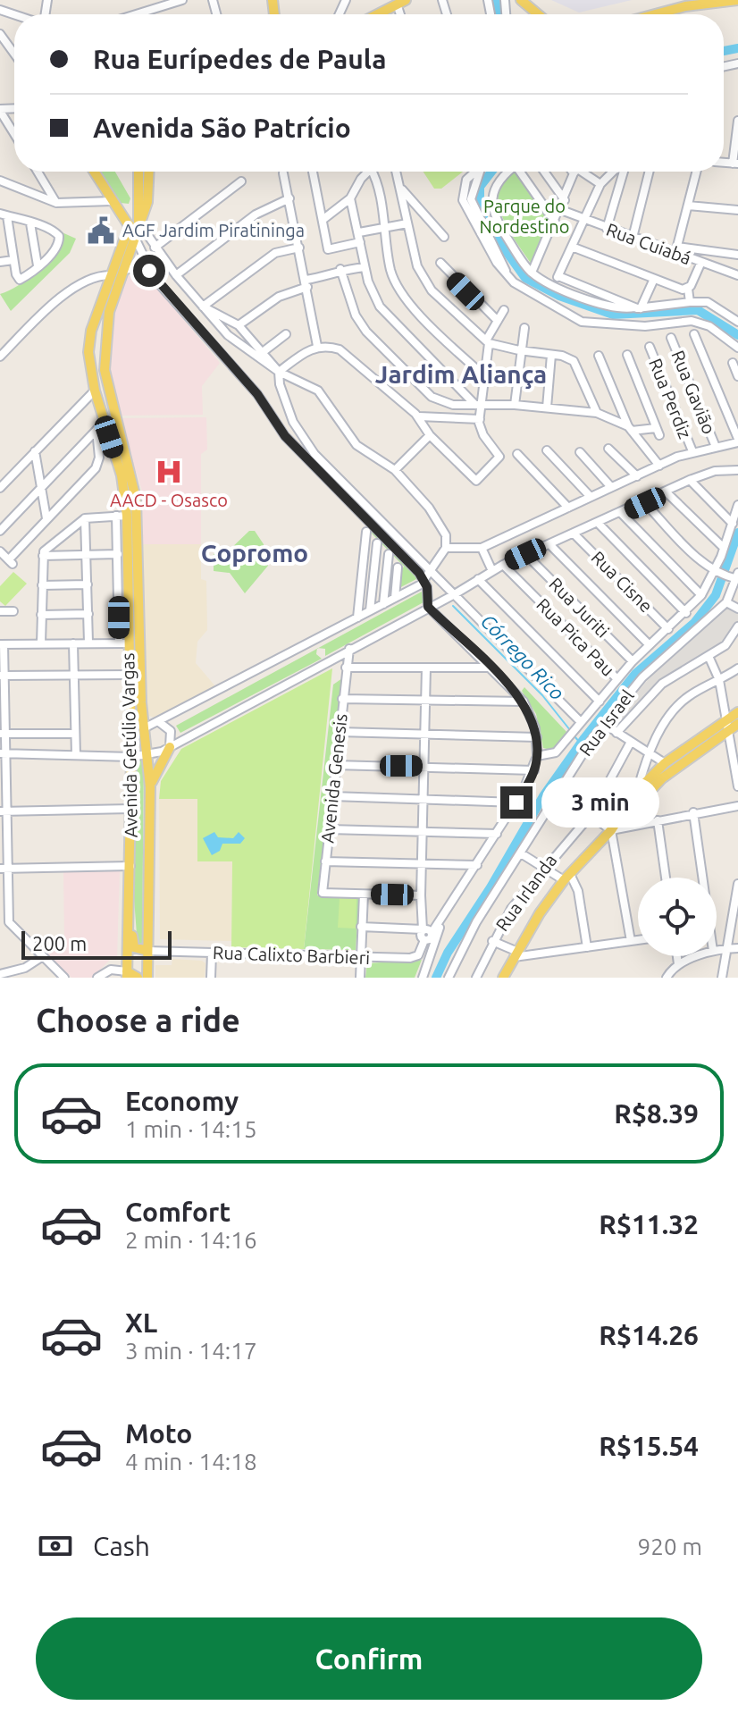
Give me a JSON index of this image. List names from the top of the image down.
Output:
{
  "streets": {
    "main road": ["Avenida Getúlio Vargas"],
    "street": [
      "Rua Cuiabá",
      "Rua Gavião",
      "Rua Perdiz",
      "Rua Cisne",
      "Rua Juriti",
      "Rua Pica Pau",
      "Rua Israel",
      "Avenida Genesis",
      "Rua Irlanda",
      "Rua Calixto Barbieri"
    ]
  },
  "crossings": [
    ["Avenida Getúlio Vargas", "Rua Calixto Barbieri"]
  ],
  "districts": ["Jardim Aliança", "Copromo"],
  "water": ["Córrego Rico"],
  "parks": ["Parque do Nordestino"],
  "places": {
    "public building": ["AGF Jardim Piratininga"],
    "hospital": ["AACD - Osasco"]
  },
  "scale_bar": "200 m",
  "page": {
    "banner": ["Rua Eurípedes de Paula", "Avenida São Patrício"],
    "bubble": "3 min",
    "scale": "200 m",
    "heading": "Choose a ride",
    "list": [
      {
        "name": "Economy",
        "note": "1 min · 14:15",
        "value": "R$8.39"
      },
      {
        "name": "Comfort",
        "note": "2 min · 14:16",
        "value": "R$11.32"
      },
      {
        "name": "XL",
        "note": "3 min · 14:17",
        "value": "R$14.26"
      },
      {
        "name": "Moto",
        "note": "4 min · 14:18",
        "value": "R$15.54"
      }
    ],
    "pay": ["Cash", "920 m"],
    "buttons": "Confirm"
  }
}
